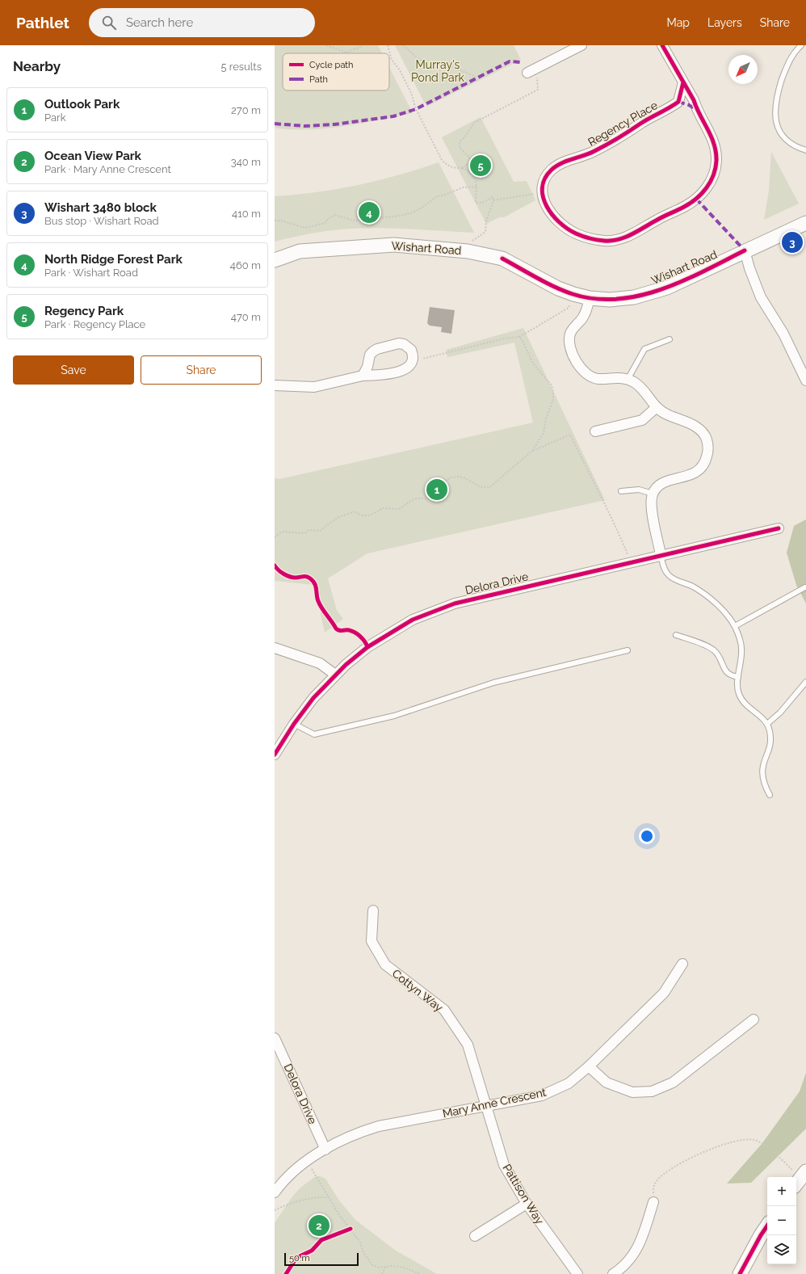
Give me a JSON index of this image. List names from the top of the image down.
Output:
{
  "streets": {
    "street": [
      "Regency Place",
      "Wishart Road",
      "Delora Drive",
      "Cottyn Way",
      "Mary Anne Crescent",
      "Pattison Way"
    ]
  },
  "crossings": [
    ["Delora Drive", "Mary Anne Crescent"],
    ["Cottyn Way", "Mary Anne Crescent"],
    ["Cottyn Way", "Pattison Way"],
    ["Mary Anne Crescent", "Pattison Way"]
  ],
  "parks": ["Murray's Pond Park"],
  "legend": ["Cycle path", "Path"],
  "scale_bar": "50 m",
  "north": "bottom left",
  "page": {
    "header": "Pathlet",
    "search": "Search here",
    "nav": ["Map", "Layers", "Share"],
    "heading": ["Nearby", "5 results"],
    "list": [
      {
        "mark": "1",
        "name": "Outlook Park",
        "note": "Park",
        "value": "270 m"
      },
      {
        "mark": "2",
        "name": "Ocean View Park",
        "note": "Park · Mary Anne Crescent",
        "value": "340 m"
      },
      {
        "mark": "3",
        "name": "Wishart 3480 block",
        "note": "Bus stop · Wishart Road",
        "value": "410 m"
      },
      {
        "mark": "4",
        "name": "North Ridge Forest Park",
        "note": "Park · Wishart Road",
        "value": "460 m"
      },
      {
        "mark": "5",
        "name": "Regency Park",
        "note": "Park · Regency Place",
        "value": "470 m"
      }
    ],
    "pins": [
      "5",
      "4",
      "3",
      "1",
      "2"
    ],
    "buttons": ["Save", "Share"],
    "map_buttons": ["+", "−"],
    "scale": "50 m"
  }
}
